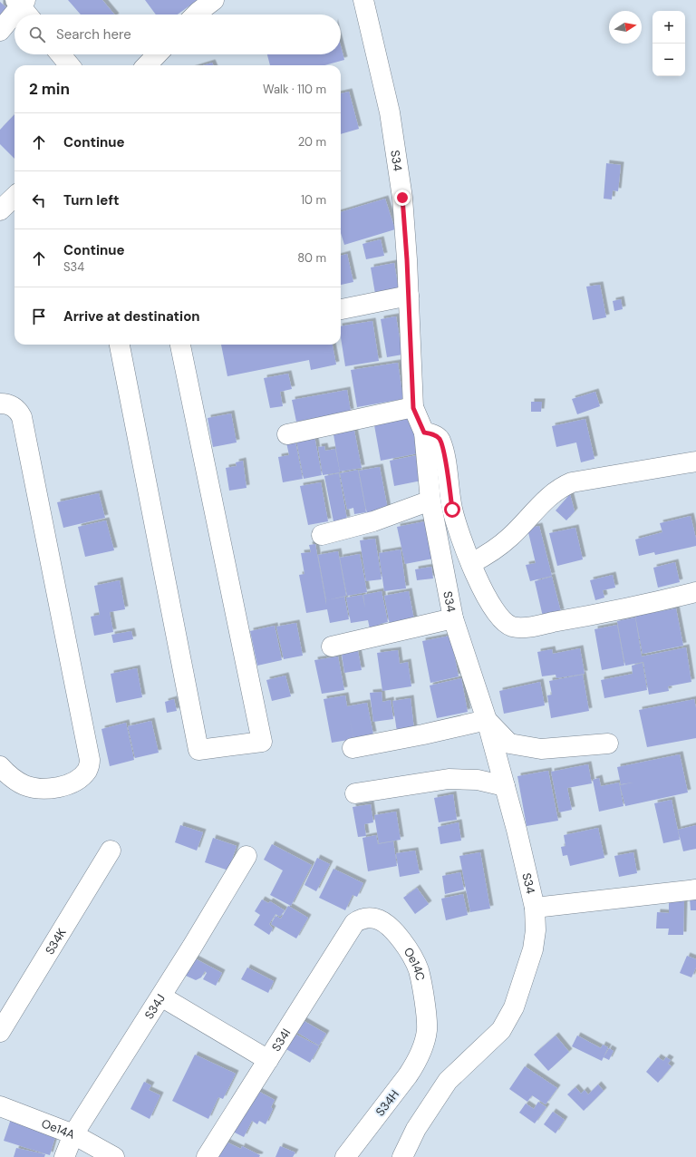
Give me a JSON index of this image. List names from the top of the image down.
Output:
{
  "streets": {
    "street": [
      "S34",
      "S34K",
      "Oe14C",
      "S34J",
      "S34I",
      "S34H",
      "Oe14A"
    ]
  },
  "crossings": [
    ["Oe14C", "S34I"],
    ["Oe14C", "S34H"],
    ["S34J", "Oe14A"]
  ],
  "north": "right",
  "page": {
    "map_buttons": ["+", "−"],
    "search": "Search here",
    "heading": ["2 min", "Walk · 110 m"],
    "list": [
      ["Continue", "20 m"],
      ["Turn left", "10 m"],
      ["Continue", "S34", "80 m"],
      "Arrive at destination"
    ]
  }
}
